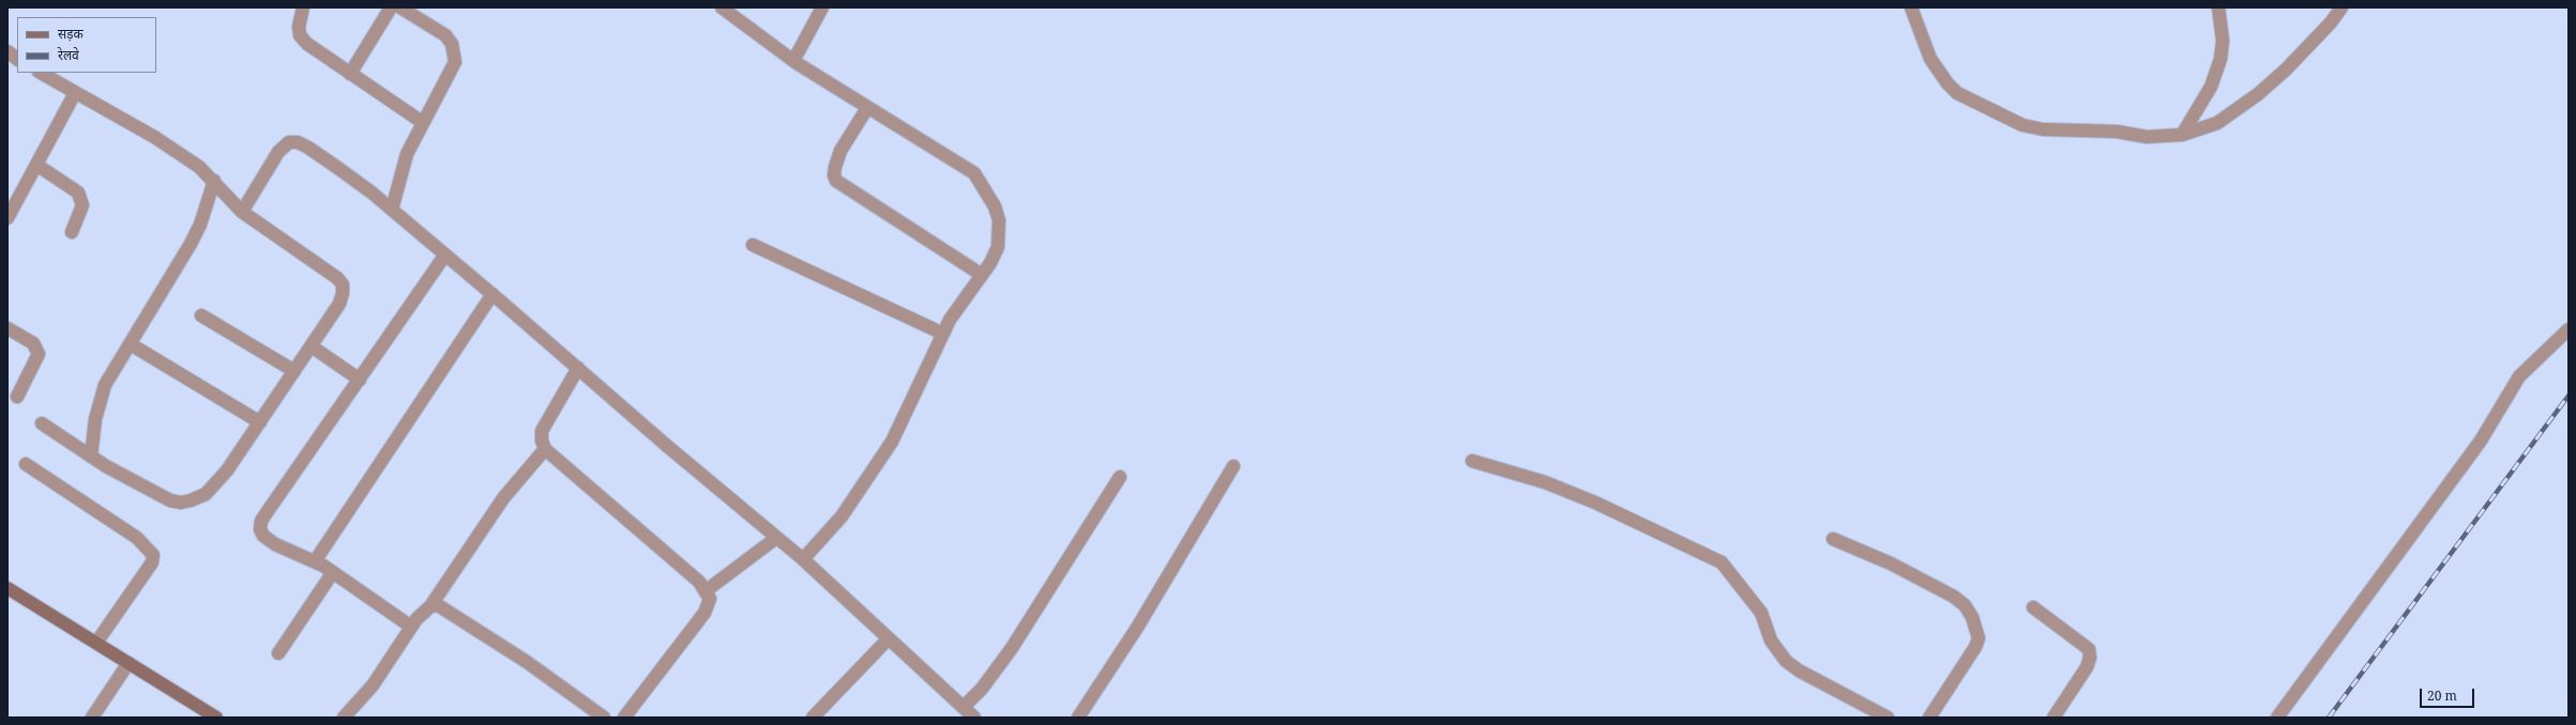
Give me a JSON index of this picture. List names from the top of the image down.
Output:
{
  "legend": ["सड़क", "रेलवे"],
  "scale_bar": "20 m"
}
